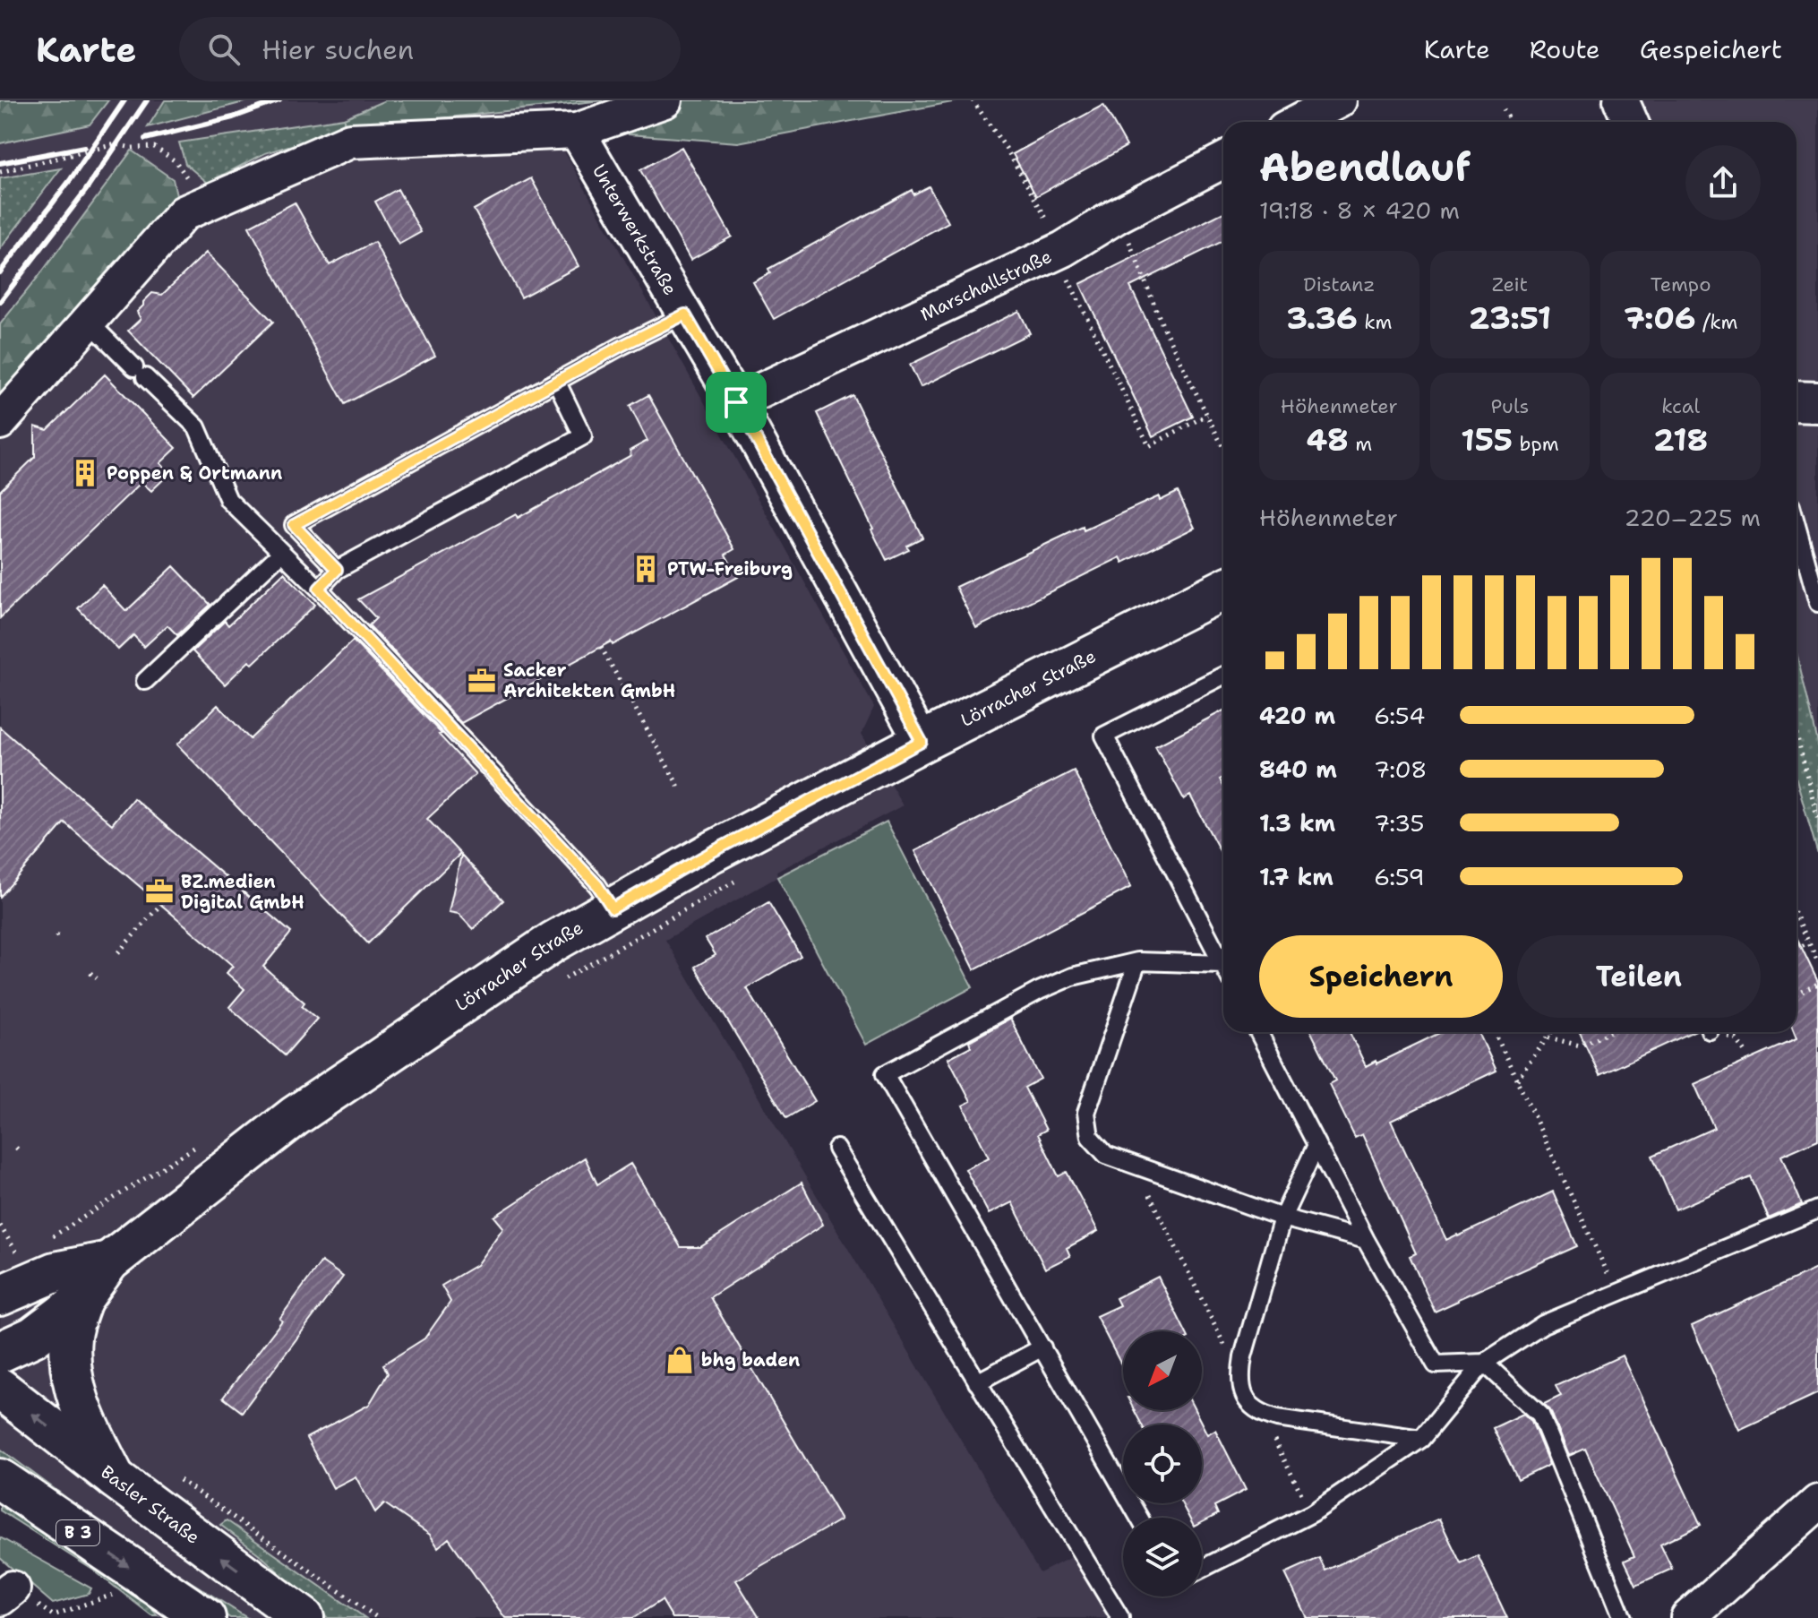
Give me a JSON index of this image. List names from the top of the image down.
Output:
{
  "streets": {
    "street": [
      "Unterwerkstraße",
      "Marschallstraße",
      "Lörracher Straße",
      "Basler Straße",
      "B 3"
    ]
  },
  "crossings": [
    ["Unterwerkstraße", "Marschallstraße"],
    ["Unterwerkstraße", "Lörracher Straße"]
  ],
  "places": {
    "building": ["Poppen & Ortmann", "PTW-Freiburg"],
    "office": ["Sacker Architekten GmbH", "BZ.medien Digital GmbH"],
    "shop": ["bhg baden"]
  },
  "north": "bottom left",
  "page": {
    "header": "Karte",
    "search": "Hier suchen",
    "nav": ["Karte", "Route", "Gespeichert"],
    "heading": ["Abendlauf", "19:18 · 8 × 420 m"],
    "stats": [
      ["Distanz", "3.36 km"],
      ["Zeit", "23:51"],
      ["Tempo", "7:06 /km"],
      ["Höhenmeter", "48 m"],
      ["Puls", "155 bpm"],
      ["kcal", "218"]
    ],
    "chart": ["Höhenmeter", "220–225 m"],
    "list": [
      {
        "name": "420 m",
        "note": "6:54"
      },
      {
        "name": "840 m",
        "note": "7:08"
      },
      {
        "name": "1.3 km",
        "note": "7:35"
      },
      {
        "name": "1.7 km",
        "note": "6:59"
      }
    ],
    "buttons": ["Speichern", "Teilen"]
  }
}
